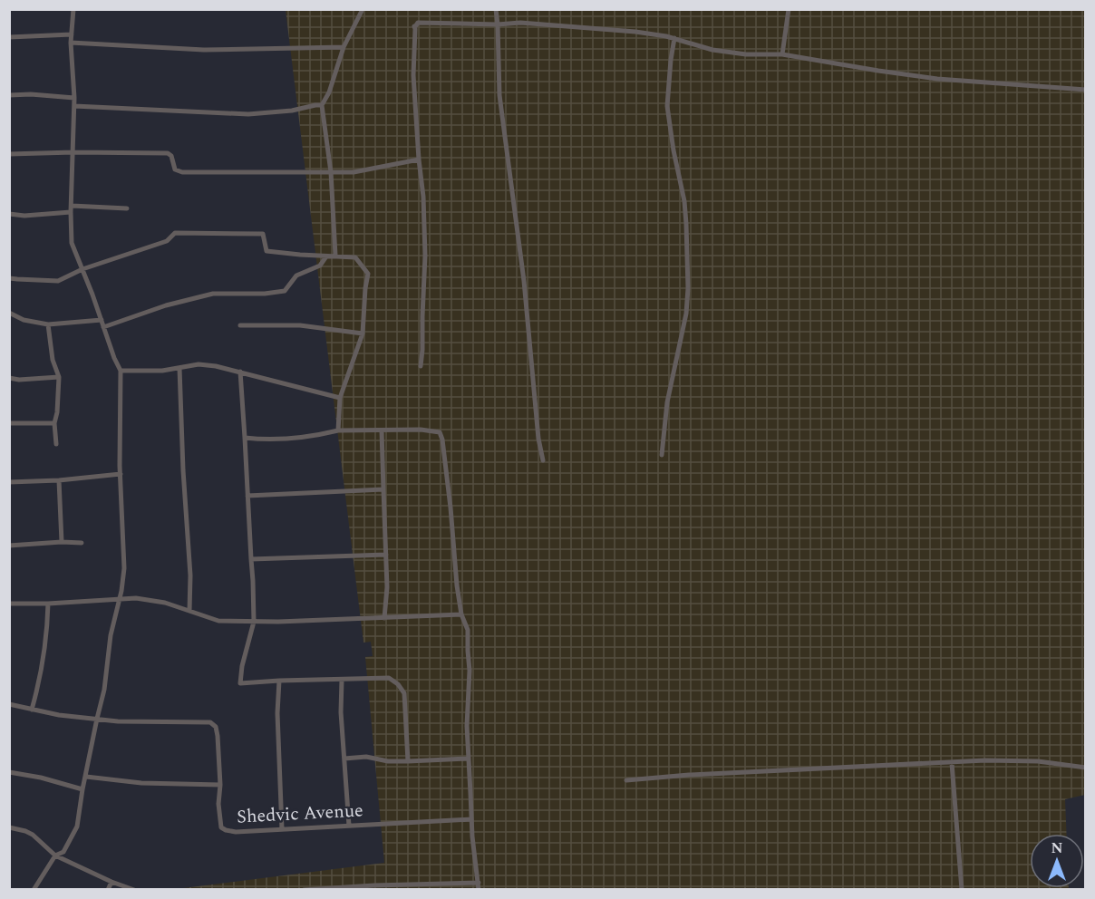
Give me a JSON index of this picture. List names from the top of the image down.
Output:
{
  "streets": {
    "street": ["Shedvic Avenue"]
  },
  "north": "top"
}
